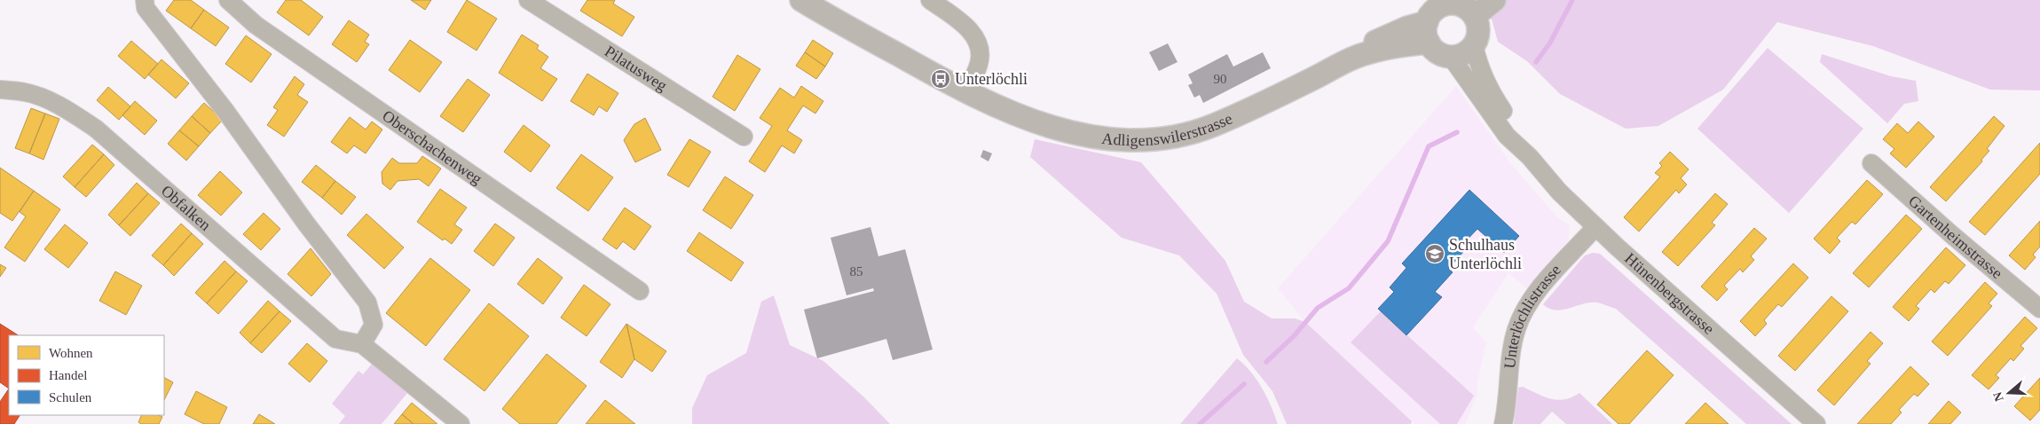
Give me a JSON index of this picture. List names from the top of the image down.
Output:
{
  "streets": {
    "main road": ["Adligenswilerstrasse"],
    "street": [
      "Pilatusweg",
      "Oberschachenweg",
      "Obfalken",
      "Gartenheimstrasse",
      "Hünenbergstrasse",
      "Unterlöchlistrasse"
    ]
  },
  "crossings": [
    ["Adligenswilerstrasse", "Hünenbergstrasse"],
    ["Hünenbergstrasse", "Unterlöchlistrasse"]
  ],
  "places": {
    "bus stop": ["Unterlöchli"],
    "school or university": ["Schulhaus Unterlöchli"]
  },
  "house_numbers": ["90", "85"],
  "legend": ["Wohnen", "Handel", "Schulen"],
  "north": "left"
}
